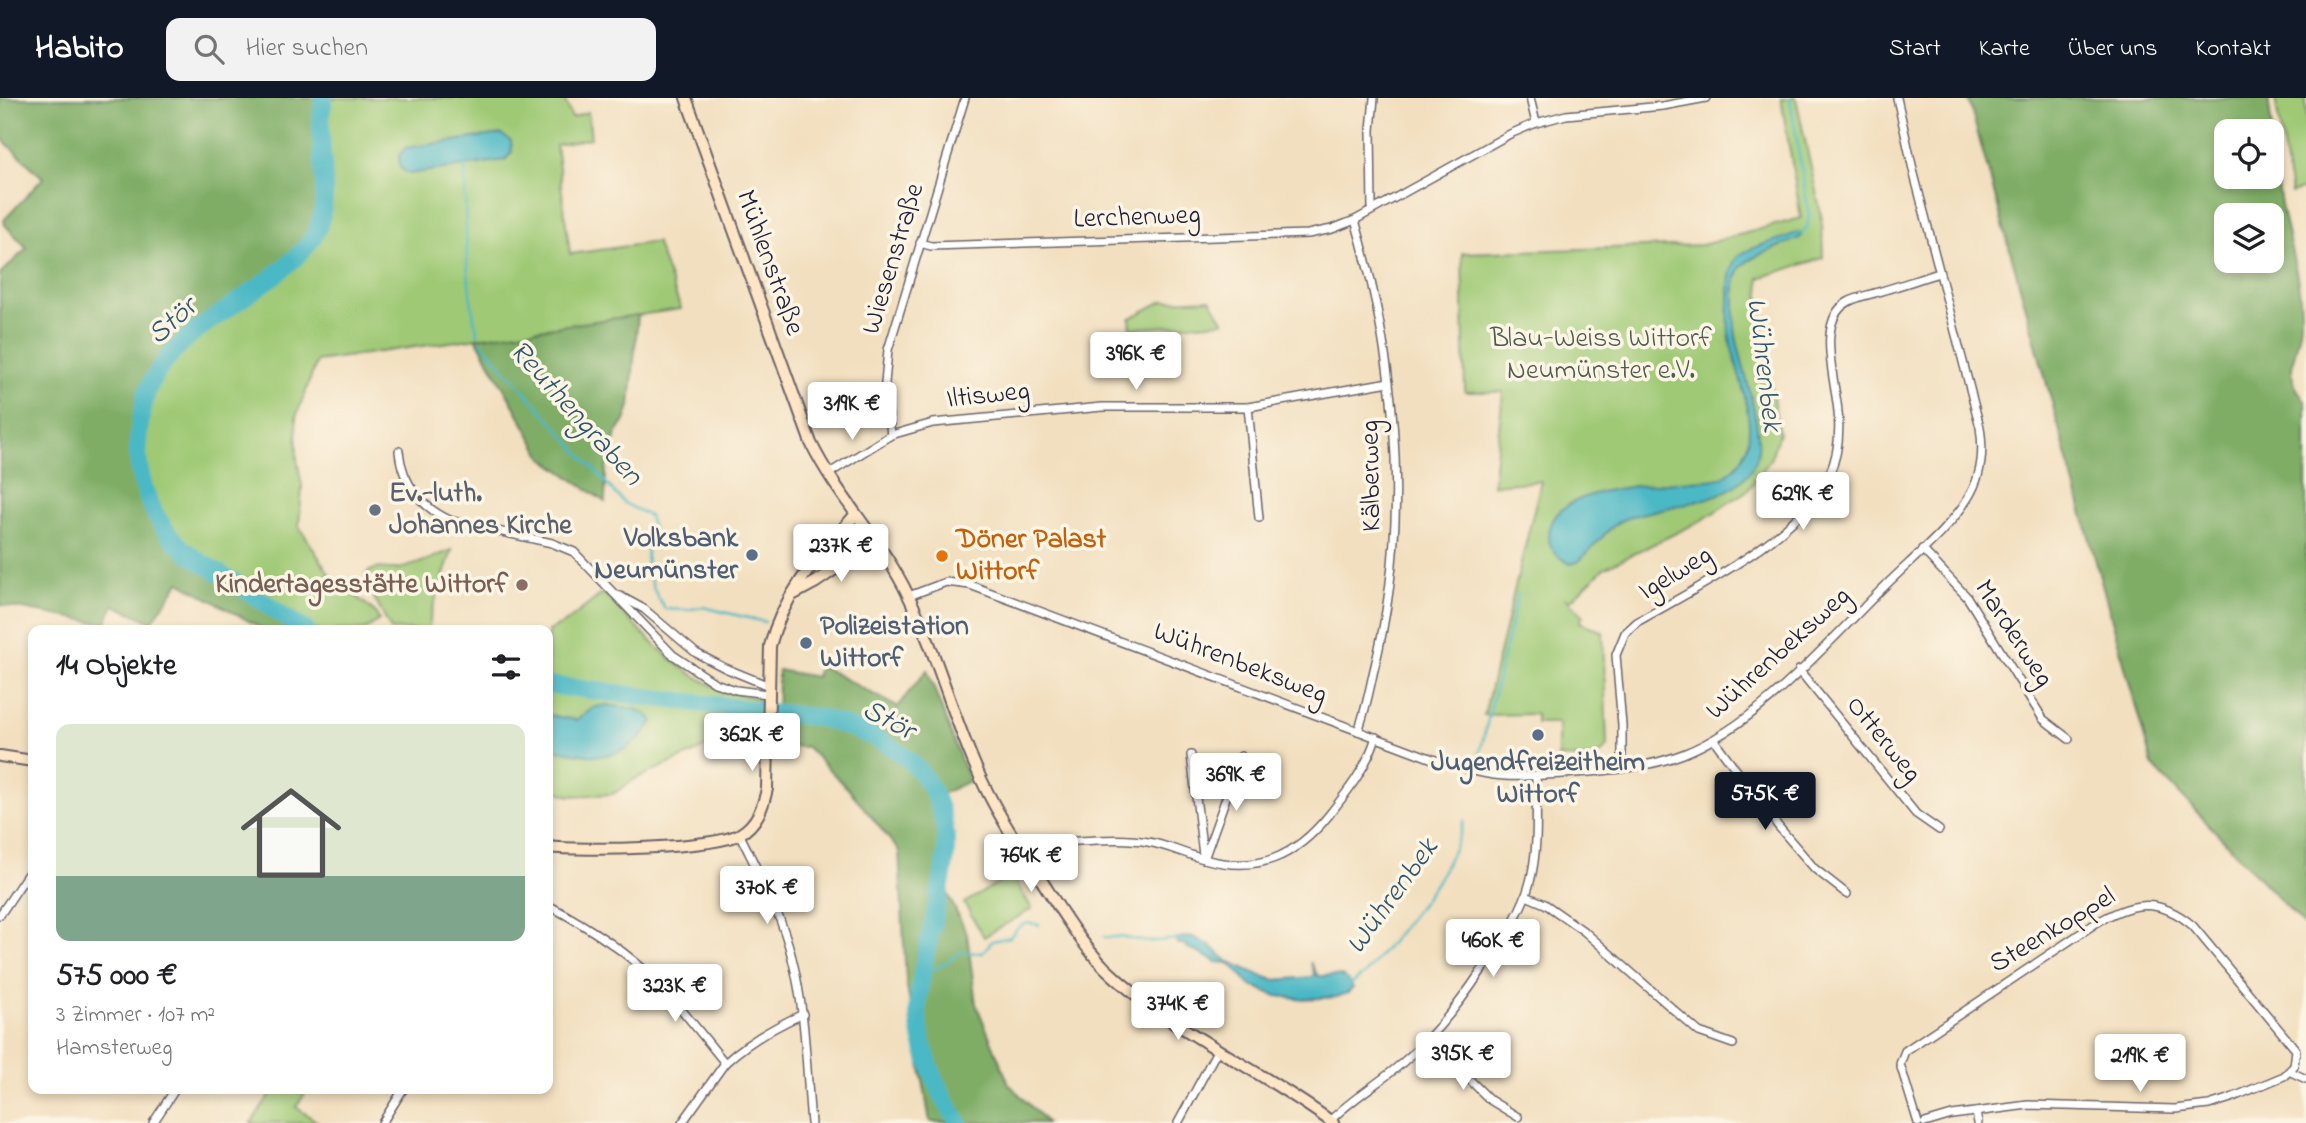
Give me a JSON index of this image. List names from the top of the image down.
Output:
{
  "streets": {
    "street": [
      "Lerchenweg",
      "Wiesenstraße",
      "Mühlenstraße",
      "Iltisweg",
      "Kälberweg",
      "Igelweg",
      "Marderweg",
      "Wührenbeksweg",
      "Otterweg",
      "Steenkoppel"
    ]
  },
  "crossings": [
    ["Lerchenweg", "Wiesenstraße"],
    ["Lerchenweg", "Kälberweg"],
    ["Wiesenstraße", "Iltisweg"],
    ["Mühlenstraße", "Iltisweg"],
    ["Mühlenstraße", "Wührenbeksweg"],
    ["Iltisweg", "Kälberweg"],
    ["Kälberweg", "Wührenbeksweg"],
    ["Igelweg", "Wührenbeksweg"],
    ["Marderweg", "Wührenbeksweg"],
    ["Wührenbeksweg", "Otterweg"]
  ],
  "water": ["Stör", "Wührenbek", "Reuthengraben"],
  "parks": ["Blau-Weiss Wittorf Neumünster e.V."],
  "places": [
    "Ev.-luth. Johannes Kirche",
    "Volksbank Neumünster",
    "Döner Palast Wittorf",
    "Kindertagesstätte Wittorf",
    "Polizeistation Wittorf",
    "Jugendfreizeitheim Wittorf"
  ],
  "page": {
    "header": "Habito",
    "search": "Hier suchen",
    "nav": [
      "Start",
      "Karte",
      "Über uns",
      "Kontakt"
    ],
    "price": [
      "396K €",
      "319K €",
      "629K €",
      "237K €",
      "362K €",
      "369K €",
      "575K €",
      "764K €",
      "370K €",
      "460K €",
      "323K €",
      "374K €",
      "395K €",
      "219K €"
    ],
    "heading": "14 Objekte",
    "list": [
      {
        "name": "575 000 €",
        "note": "3 Zimmer · 107 m² · Hamsterweg"
      }
    ]
  }
}
